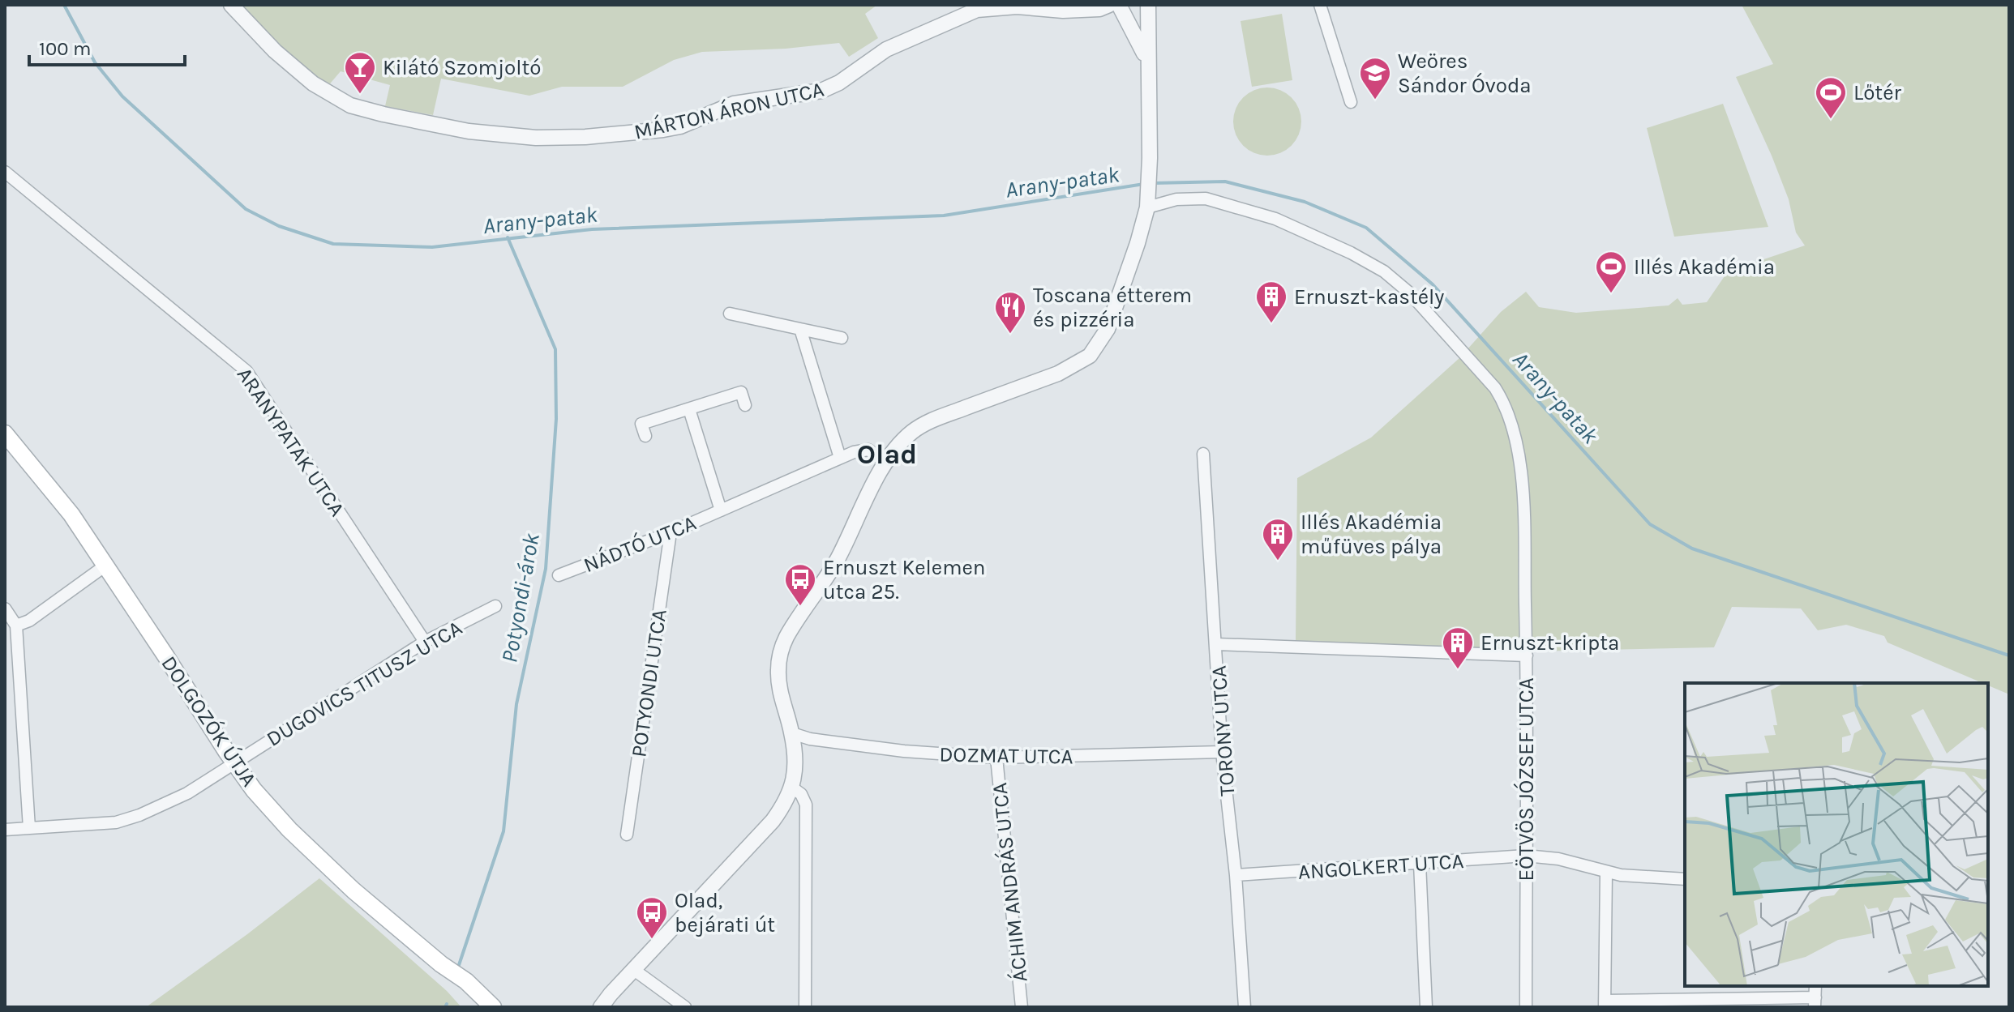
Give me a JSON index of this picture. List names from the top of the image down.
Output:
{
  "streets": {
    "main road": ["DOLGOZÓK ÚTJA"],
    "street": [
      "MÁRTON ÁRON UTCA",
      "ARANYPATAK UTCA",
      "NÁDTÓ UTCA",
      "DUGOVICS TITUSZ UTCA",
      "POTYONDI UTCA",
      "TORONY UTCA",
      "DOZMAT UTCA",
      "EÖTVÖS JÓZSEF UTCA",
      "ANGOLKERT UTCA",
      "ÁCHIM ANDRÁS UTCA"
    ]
  },
  "crossings": [
    ["ARANYPATAK UTCA", "DUGOVICS TITUSZ UTCA"],
    ["NÁDTÓ UTCA", "POTYONDI UTCA"],
    ["DUGOVICS TITUSZ UTCA", "DOLGOZÓK ÚTJA"],
    ["TORONY UTCA", "DOZMAT UTCA"],
    ["TORONY UTCA", "ANGOLKERT UTCA"],
    ["DOZMAT UTCA", "ÁCHIM ANDRÁS UTCA"],
    ["EÖTVÖS JÓZSEF UTCA", "ANGOLKERT UTCA"]
  ],
  "districts": ["Olad"],
  "water": ["Arany-patak", "Potyondi-árok"],
  "places": {
    "bar": ["Kilátó Szomjoltó"],
    "school or university": ["Weöres Sándor Óvoda"],
    "sports": ["Lőtér", "Illés Akadémia"],
    "building": ["Ernuszt-kastély", "Illés Akadémia műfüves pálya", "Ernuszt-kripta"],
    "restaurant": ["Toscana étterem és pizzéria"],
    "bus stop": ["Ernuszt Kelemen utca 25.", "Olad, bejárati út"]
  },
  "scale_bar": "100 m"
}
